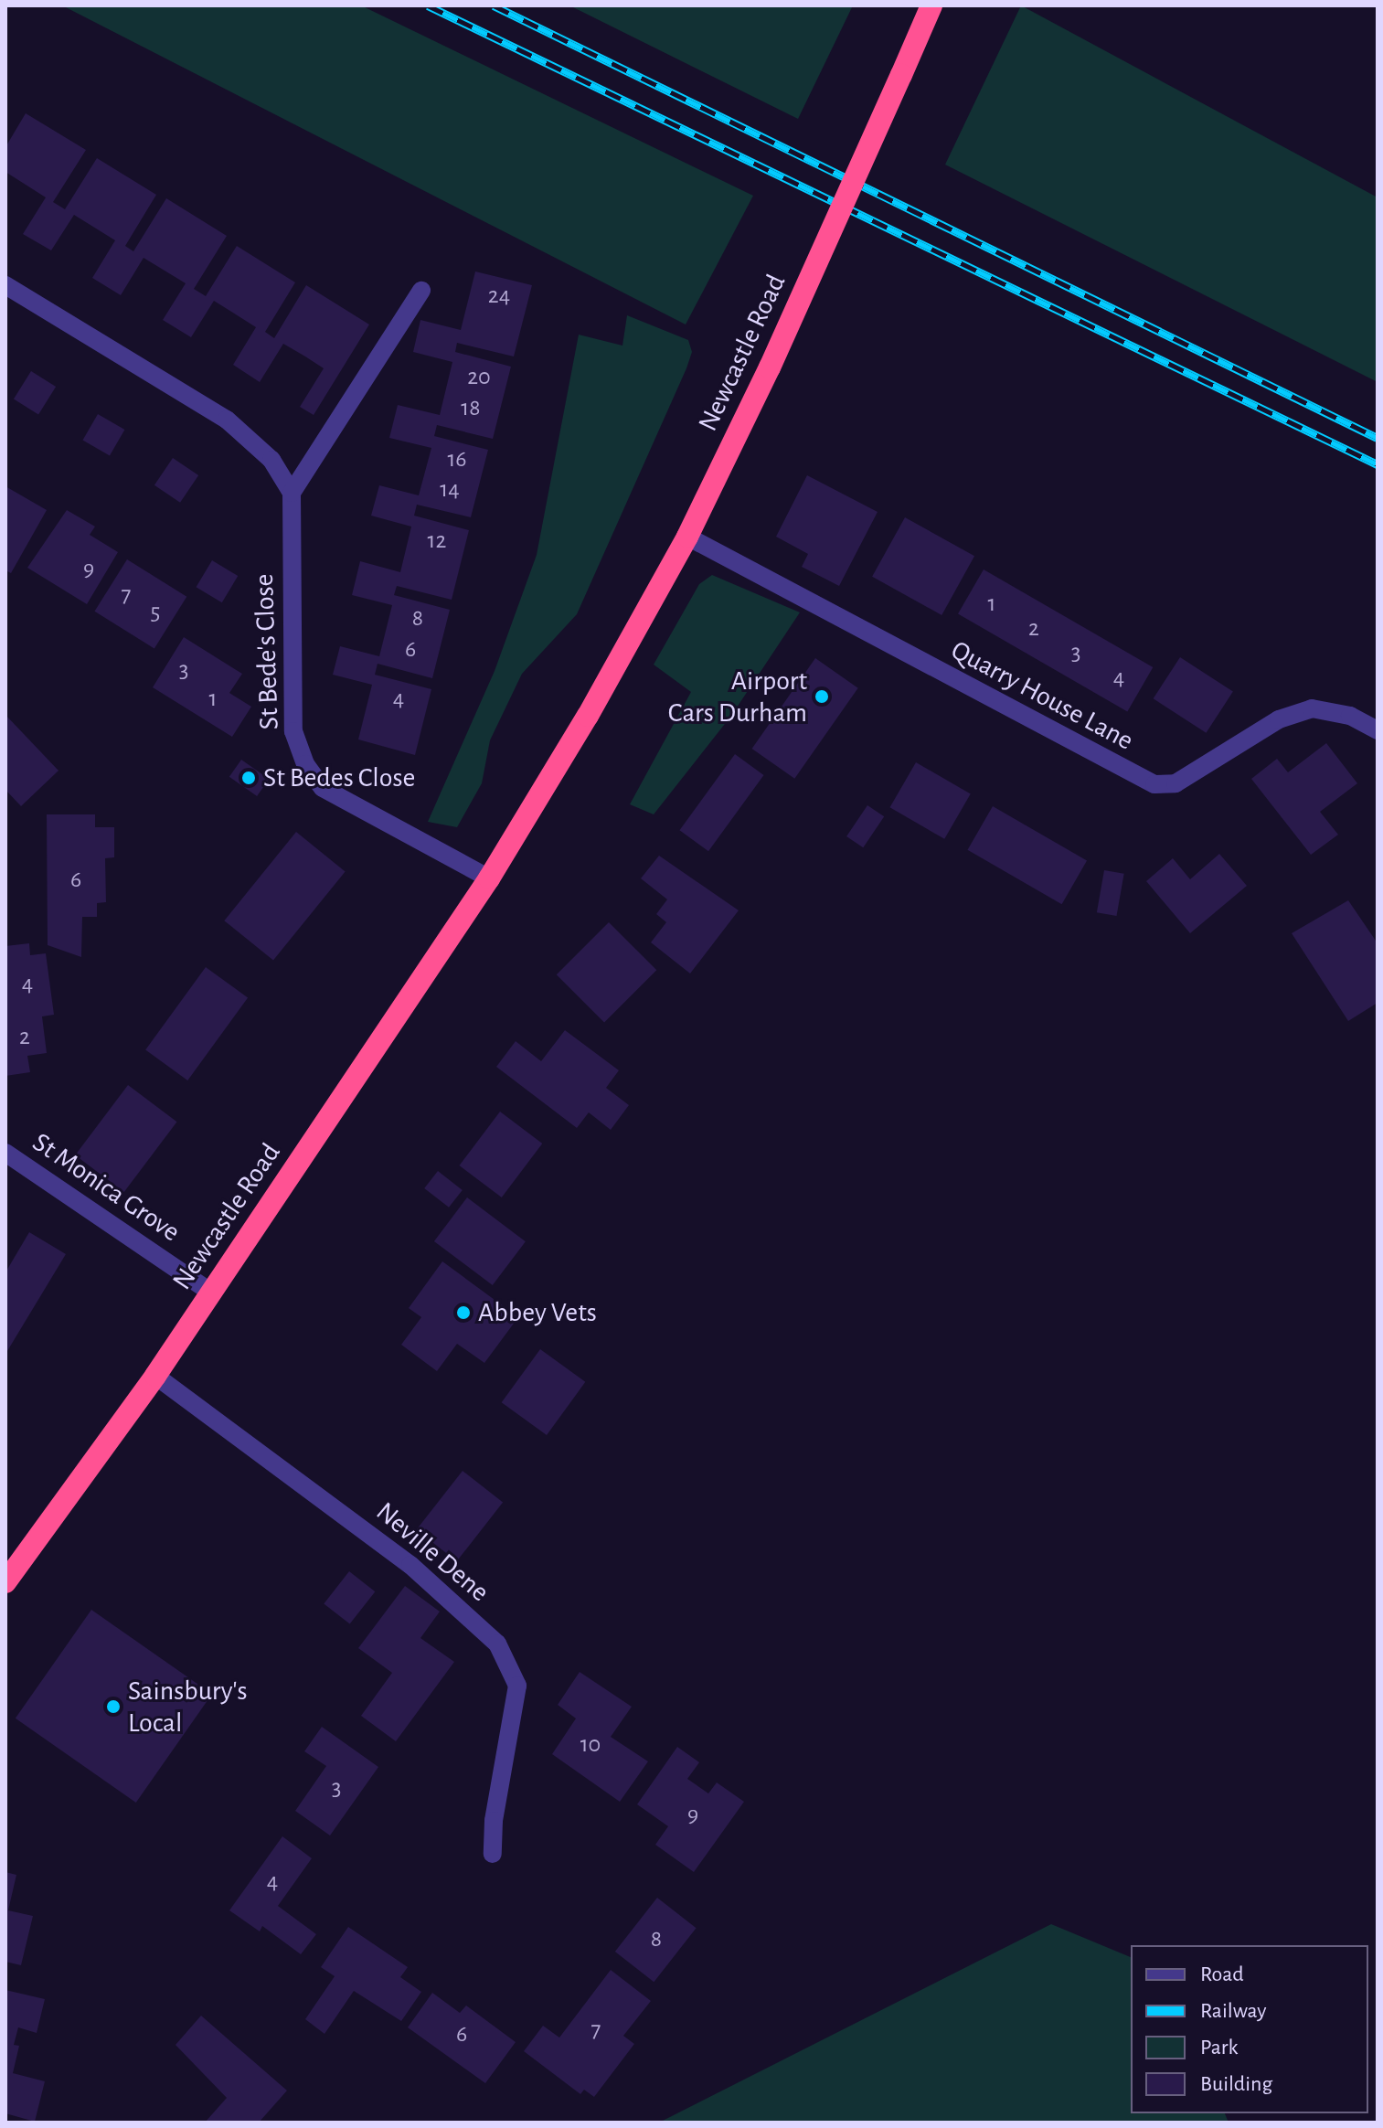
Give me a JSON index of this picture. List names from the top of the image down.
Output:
{
  "streets": {
    "highway": ["Newcastle Road"],
    "street": [
      "St Bede's Close",
      "Quarry House Lane",
      "St Monica Grove",
      "Neville Dene"
    ]
  },
  "crossings": [
    ["Newcastle Road", "St Bede's Close"],
    ["Newcastle Road", "Quarry House Lane"],
    ["Newcastle Road", "St Monica Grove"],
    ["Newcastle Road", "Neville Dene"]
  ],
  "places": [
    "Airport Cars Durham",
    "St Bedes Close",
    "Abbey Vets",
    "Sainsbury's Local"
  ],
  "house_numbers": [
    "24",
    "20",
    "18",
    "16",
    "14",
    "12",
    "9",
    "7",
    "1",
    "5",
    "8",
    "2",
    "6",
    "3",
    "3",
    "4",
    "1",
    "4",
    "6",
    "4",
    "2",
    "10",
    "3",
    "9",
    "4",
    "8",
    "7",
    "6"
  ],
  "legend": [
    "Road",
    "Railway",
    "Park",
    "Building"
  ]
}
